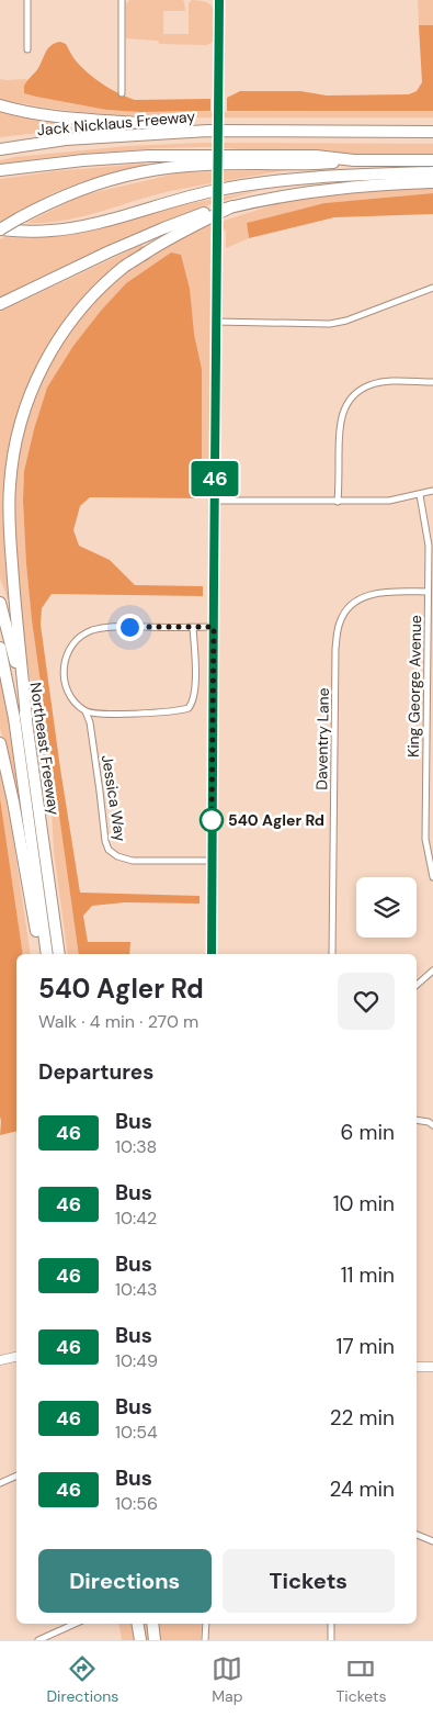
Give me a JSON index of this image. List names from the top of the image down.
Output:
{
  "streets": {
    "highway": ["Jack Nicklaus Freeway", "Northeast Freeway"],
    "street": ["King George Avenue", "Daventry Lane", "Jessica Way"]
  },
  "crossings": [
    ["King George Avenue", "Daventry Lane"]
  ],
  "places": ["540 Agler Rd"],
  "lines": ["bus line 46"],
  "page": {
    "on_map": "46",
    "heading": [
      ["540 Agler Rd", "Walk · 4 min · 270 m"],
      "Departures"
    ],
    "list": [
      {
        "mark": "46",
        "name": "Bus",
        "note": "10:38",
        "value": "6 min"
      },
      {
        "mark": "46",
        "name": "Bus",
        "note": "10:42",
        "value": "10 min"
      },
      {
        "mark": "46",
        "name": "Bus",
        "note": "10:43",
        "value": "11 min"
      },
      {
        "mark": "46",
        "name": "Bus",
        "note": "10:49",
        "value": "17 min"
      },
      {
        "mark": "46",
        "name": "Bus",
        "note": "10:54",
        "value": "22 min"
      },
      {
        "mark": "46",
        "name": "Bus",
        "note": "10:56",
        "value": "24 min"
      }
    ],
    "buttons": ["Directions", "Tickets"],
    "tabs": ["Directions", "Map", "Tickets"]
  }
}
